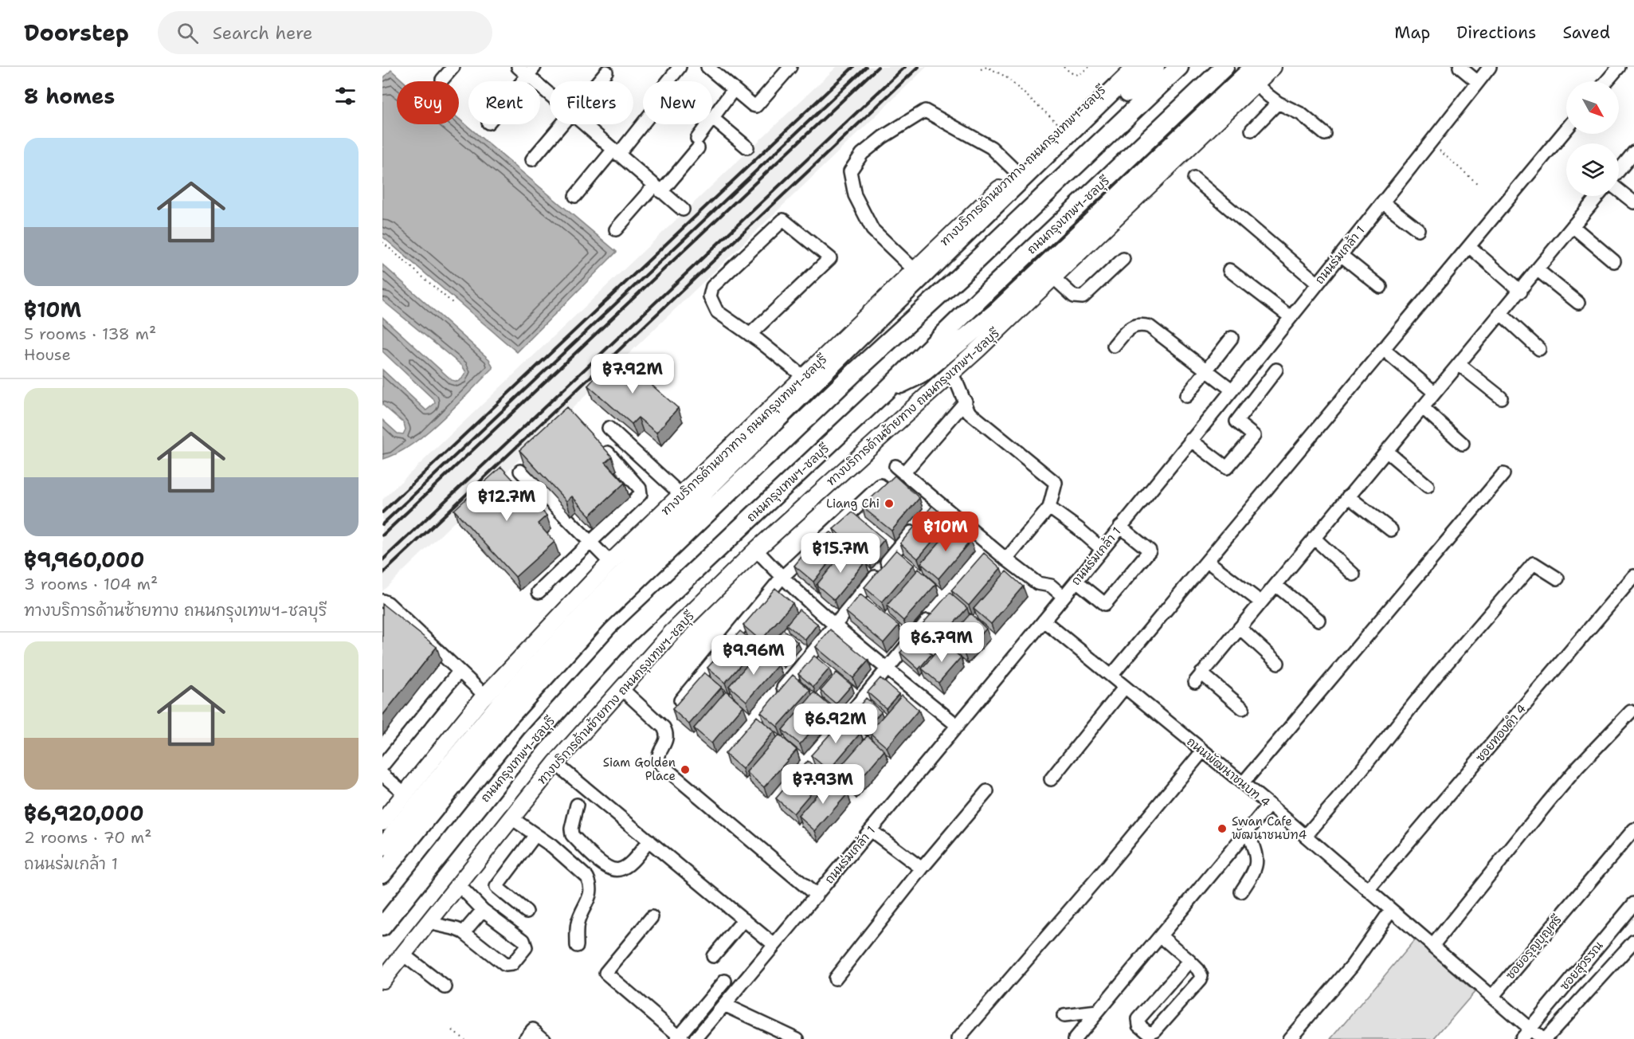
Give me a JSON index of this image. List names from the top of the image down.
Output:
{
  "streets": {
    "highway": ["ถนนกรุงเทพฯ-ชลบุรี"],
    "main road": ["ทางบริการด้านขวาทาง ถนนกรุงเทพฯ-ชลบุรี", "ทางบริการด้านซ้ายทาง ถนนกรุงเทพฯ-ชลบุรี"],
    "street": [
      "ถนนร่มเกล้า 1",
      "ซอยทองคำ 4",
      "ถนนพัฒนาชนบท 4",
      "ซอยอรุญบุญศรี",
      "ซอยสุวรรณ"
    ]
  },
  "crossings": [
    ["ถนนร่มเกล้า 1", "ถนนพัฒนาชนบท 4"],
    ["ซอยทองคำ 4", "ถนนพัฒนาชนบท 4"],
    ["ถนนพัฒนาชนบท 4", "ซอยอรุญบุญศรี"],
    ["ถนนพัฒนาชนบท 4", "ซอยสุวรรณ"]
  ],
  "places": ["Liang Chi", "Siam Golden Place", "Swan Cafe พัฒนาชนบท4"],
  "north": "bottom right",
  "page": {
    "header": "Doorstep",
    "search": "Search here",
    "nav": ["Map", "Directions", "Saved"],
    "heading": "8 homes",
    "chip": [
      "Buy",
      "Rent",
      "Filters",
      "New"
    ],
    "list": [
      {
        "name": "฿10M",
        "note": "5 rooms · 138 m² · House"
      },
      {
        "name": "฿9,960,000",
        "note": "3 rooms · 104 m² · ทางบริการด้านซ้ายทาง ถนนกรุงเทพฯ-ชลบุรี"
      },
      {
        "name": "฿6,920,000",
        "note": "2 rooms · 70 m² · ถนนร่มเกล้า 1"
      }
    ],
    "price": [
      "฿7.92M",
      "฿12.7M",
      "฿10M",
      "฿15.7M",
      "฿6.79M",
      "฿9.96M",
      "฿6.92M",
      "฿7.93M"
    ]
  }
}
